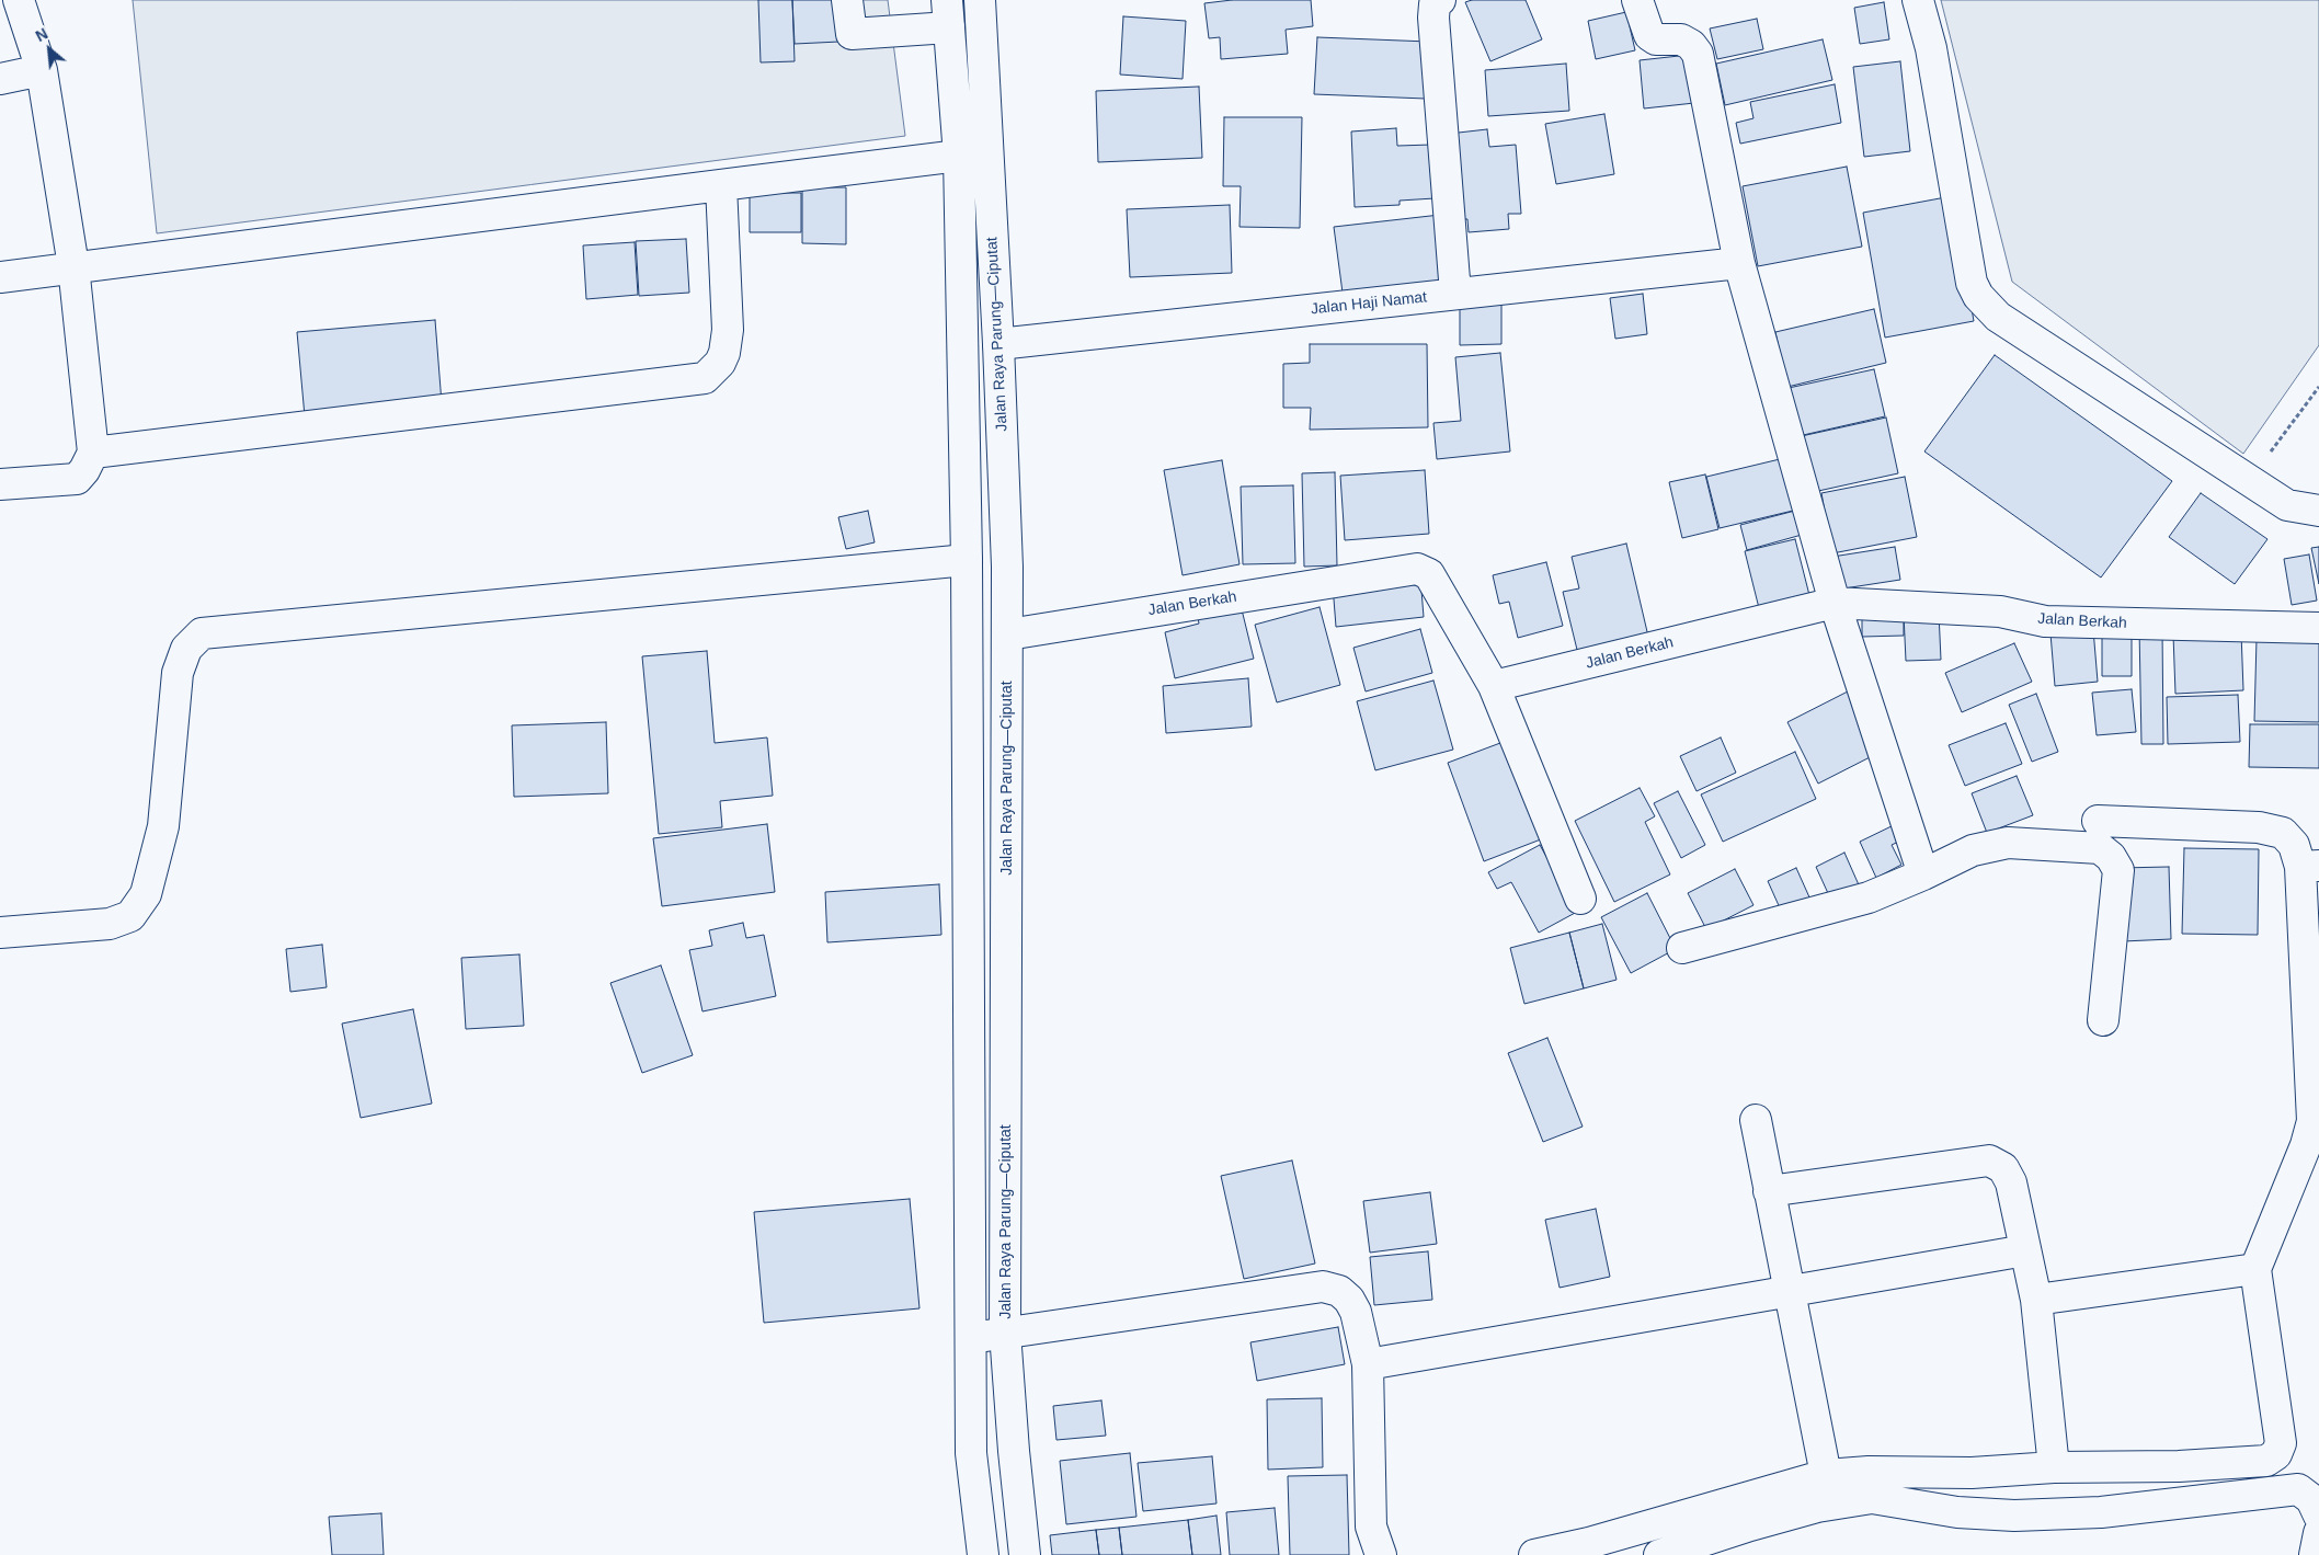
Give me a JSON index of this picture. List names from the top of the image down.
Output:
{
  "streets": {
    "main road": ["Jalan Haji Namat", "Jalan Raya Parung—Ciputat", "Jalan Berkah"]
  },
  "crossings": [
    ["Jalan Haji Namat", "Jalan Raya Parung—Ciputat"],
    ["Jalan Raya Parung—Ciputat", "Jalan Berkah"]
  ],
  "north": "top left"
}
